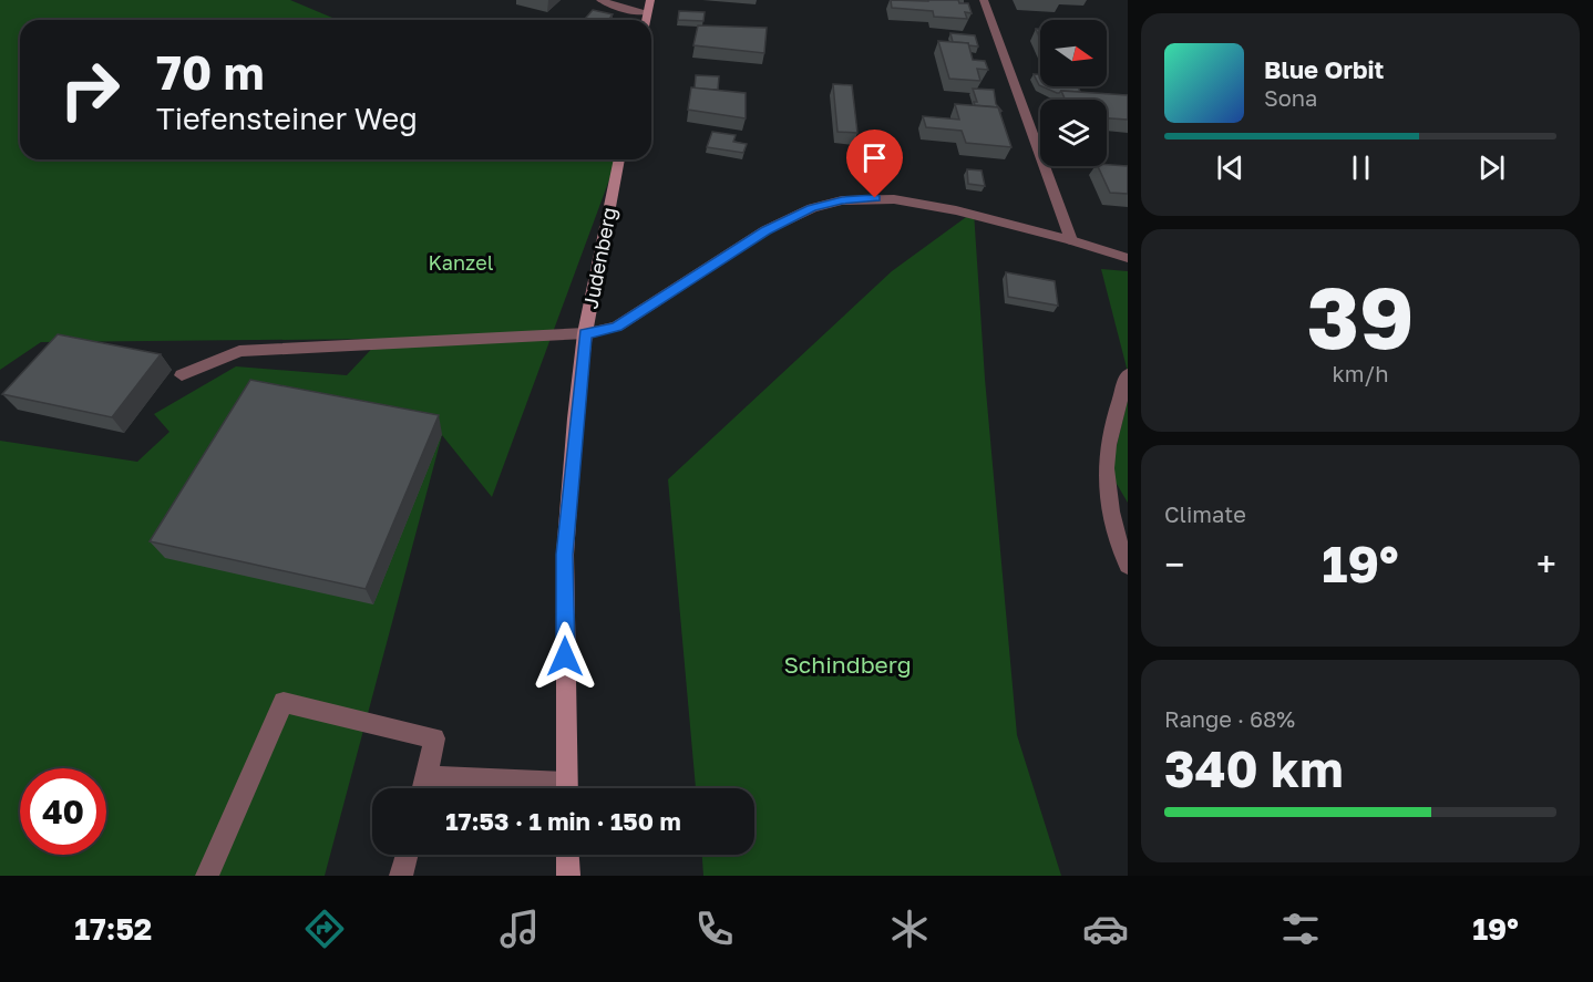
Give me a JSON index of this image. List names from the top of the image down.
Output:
{
  "streets": {
    "street": ["Judenberg"]
  },
  "parks": ["Kanzel", "Schindberg"],
  "north": "right",
  "page": {
    "turn": ["70 m", "Tiefensteiner Weg"],
    "song": ["Blue Orbit", "Sona"],
    "tile": [
      ["39", "km/h"],
      "Climate",
      ["Range · 68%", "340 km"]
    ],
    "heat": ["−", "19°", "+"],
    "limit": "40",
    "trip": "17:53 · 1 min · 150 m",
    "tabs": ["17:52", "19°"]
  }
}
